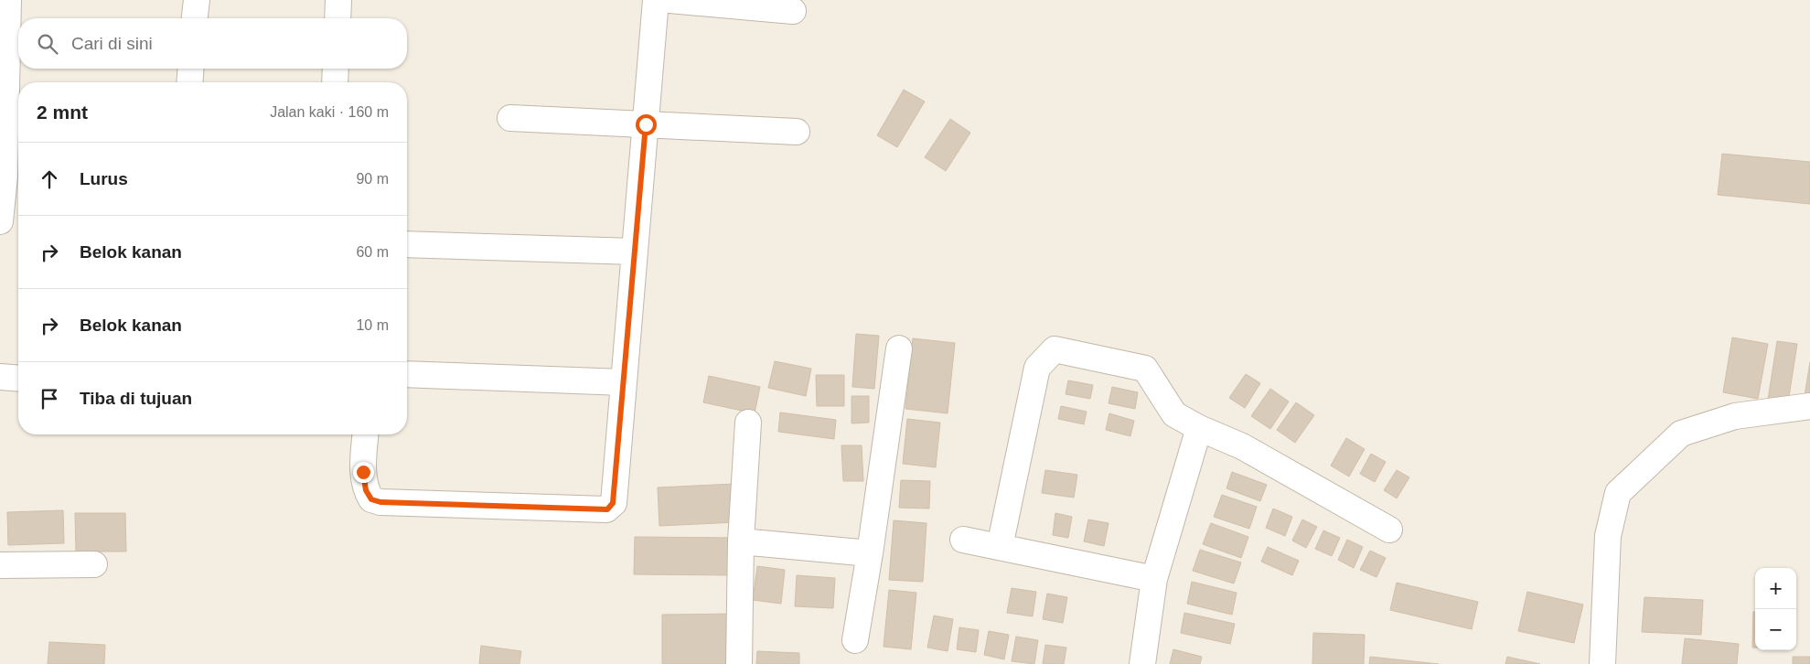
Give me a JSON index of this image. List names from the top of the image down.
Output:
{
  "page": {
    "search": "Cari di sini",
    "heading": ["2 mnt", "Jalan kaki · 160 m"],
    "list": [
      ["Lurus", "90 m"],
      ["Belok kanan", "60 m"],
      ["Belok kanan", "10 m"],
      "Tiba di tujuan"
    ],
    "map_buttons": ["+", "−"]
  }
}
